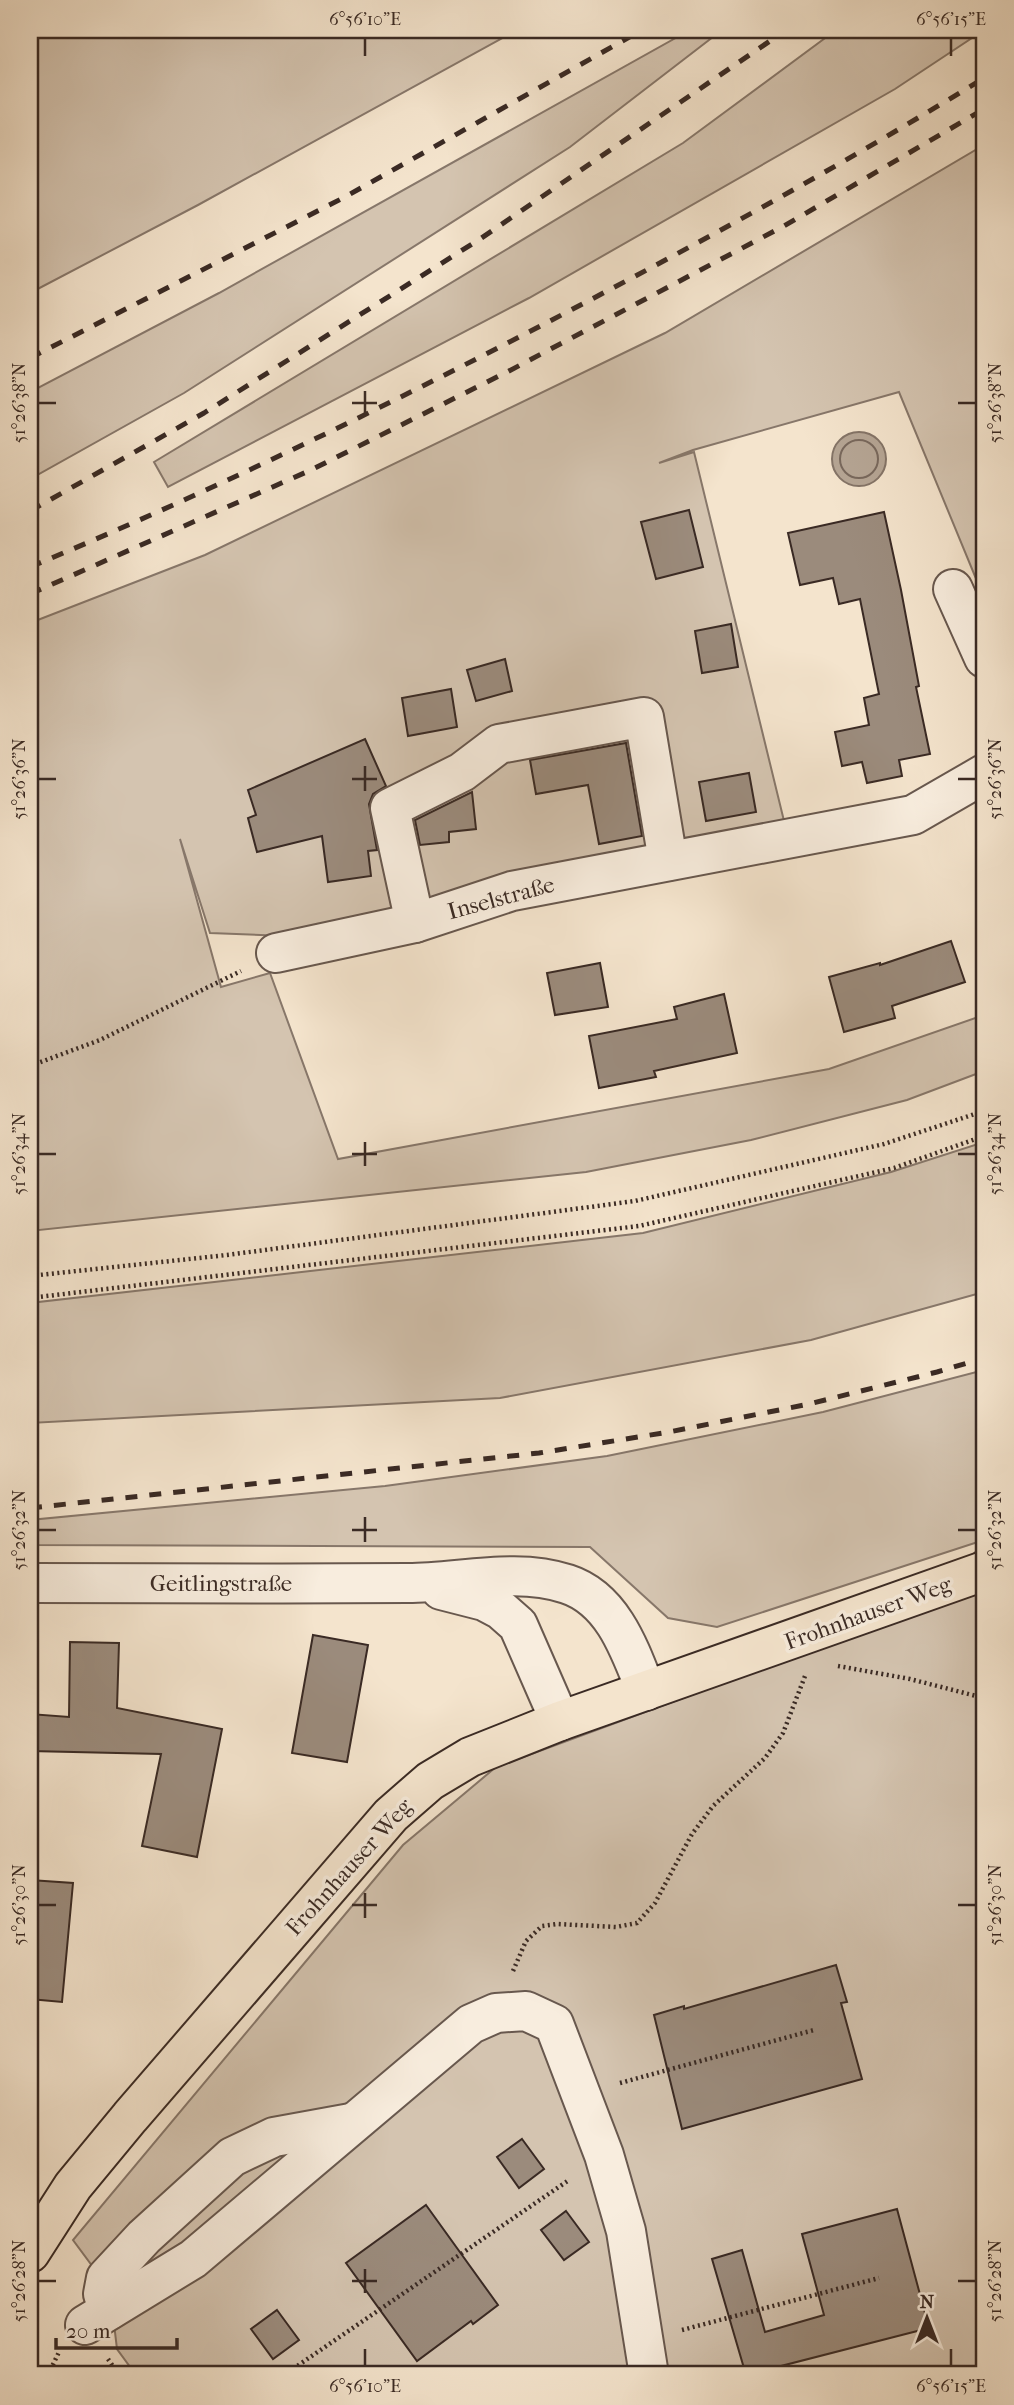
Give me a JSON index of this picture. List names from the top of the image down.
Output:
{
  "streets": {
    "main road": ["Frohnhauser Weg"],
    "street": ["Inselstraße", "Geitlingstraße"]
  },
  "crossings": [
    ["Geitlingstraße", "Frohnhauser Weg"]
  ],
  "scale_bar": "20 m",
  "north": "top",
  "coordinates": [
    "6°56'10\"E",
    "6°56'15\"E",
    "51°26'38\"N",
    "51°26'36\"N",
    "51°26'34\"N",
    "51°26'32\"N",
    "51°26'30\"N",
    "51°26'28\"N"
  ]
}
